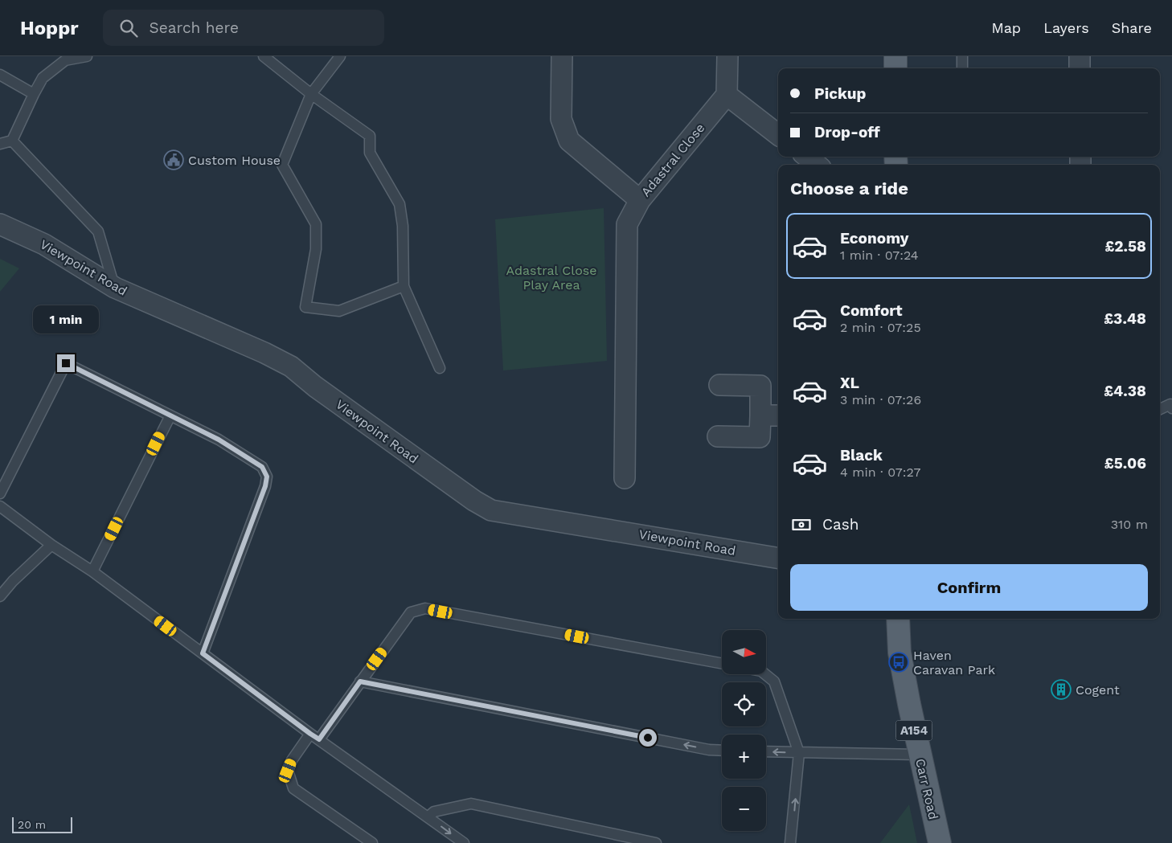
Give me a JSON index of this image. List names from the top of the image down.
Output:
{
  "streets": {
    "main road": ["A154", "Carr Road"],
    "street": ["Adastral Close", "Viewpoint Road"]
  },
  "parks": ["Adastral Close Play Area"],
  "places": {
    "public building": ["Custom House"],
    "bus stop": ["Haven Caravan Park"],
    "building": ["Cogent"]
  },
  "scale_bar": "20 m",
  "north": "right",
  "page": {
    "header": "Hoppr",
    "search": "Search here",
    "nav": ["Map", "Layers", "Share"],
    "banner": ["Pickup", "Drop-off"],
    "heading": "Choose a ride",
    "list": [
      {
        "name": "Economy",
        "note": "1 min · 07:24",
        "value": "£2.58"
      },
      {
        "name": "Comfort",
        "note": "2 min · 07:25",
        "value": "£3.48"
      },
      {
        "name": "XL",
        "note": "3 min · 07:26",
        "value": "£4.38"
      },
      {
        "name": "Black",
        "note": "4 min · 07:27",
        "value": "£5.06"
      }
    ],
    "bubble": "1 min",
    "pay": ["Cash", "310 m"],
    "buttons": "Confirm",
    "map_buttons": ["+", "−"],
    "scale": "20 m"
  }
}
